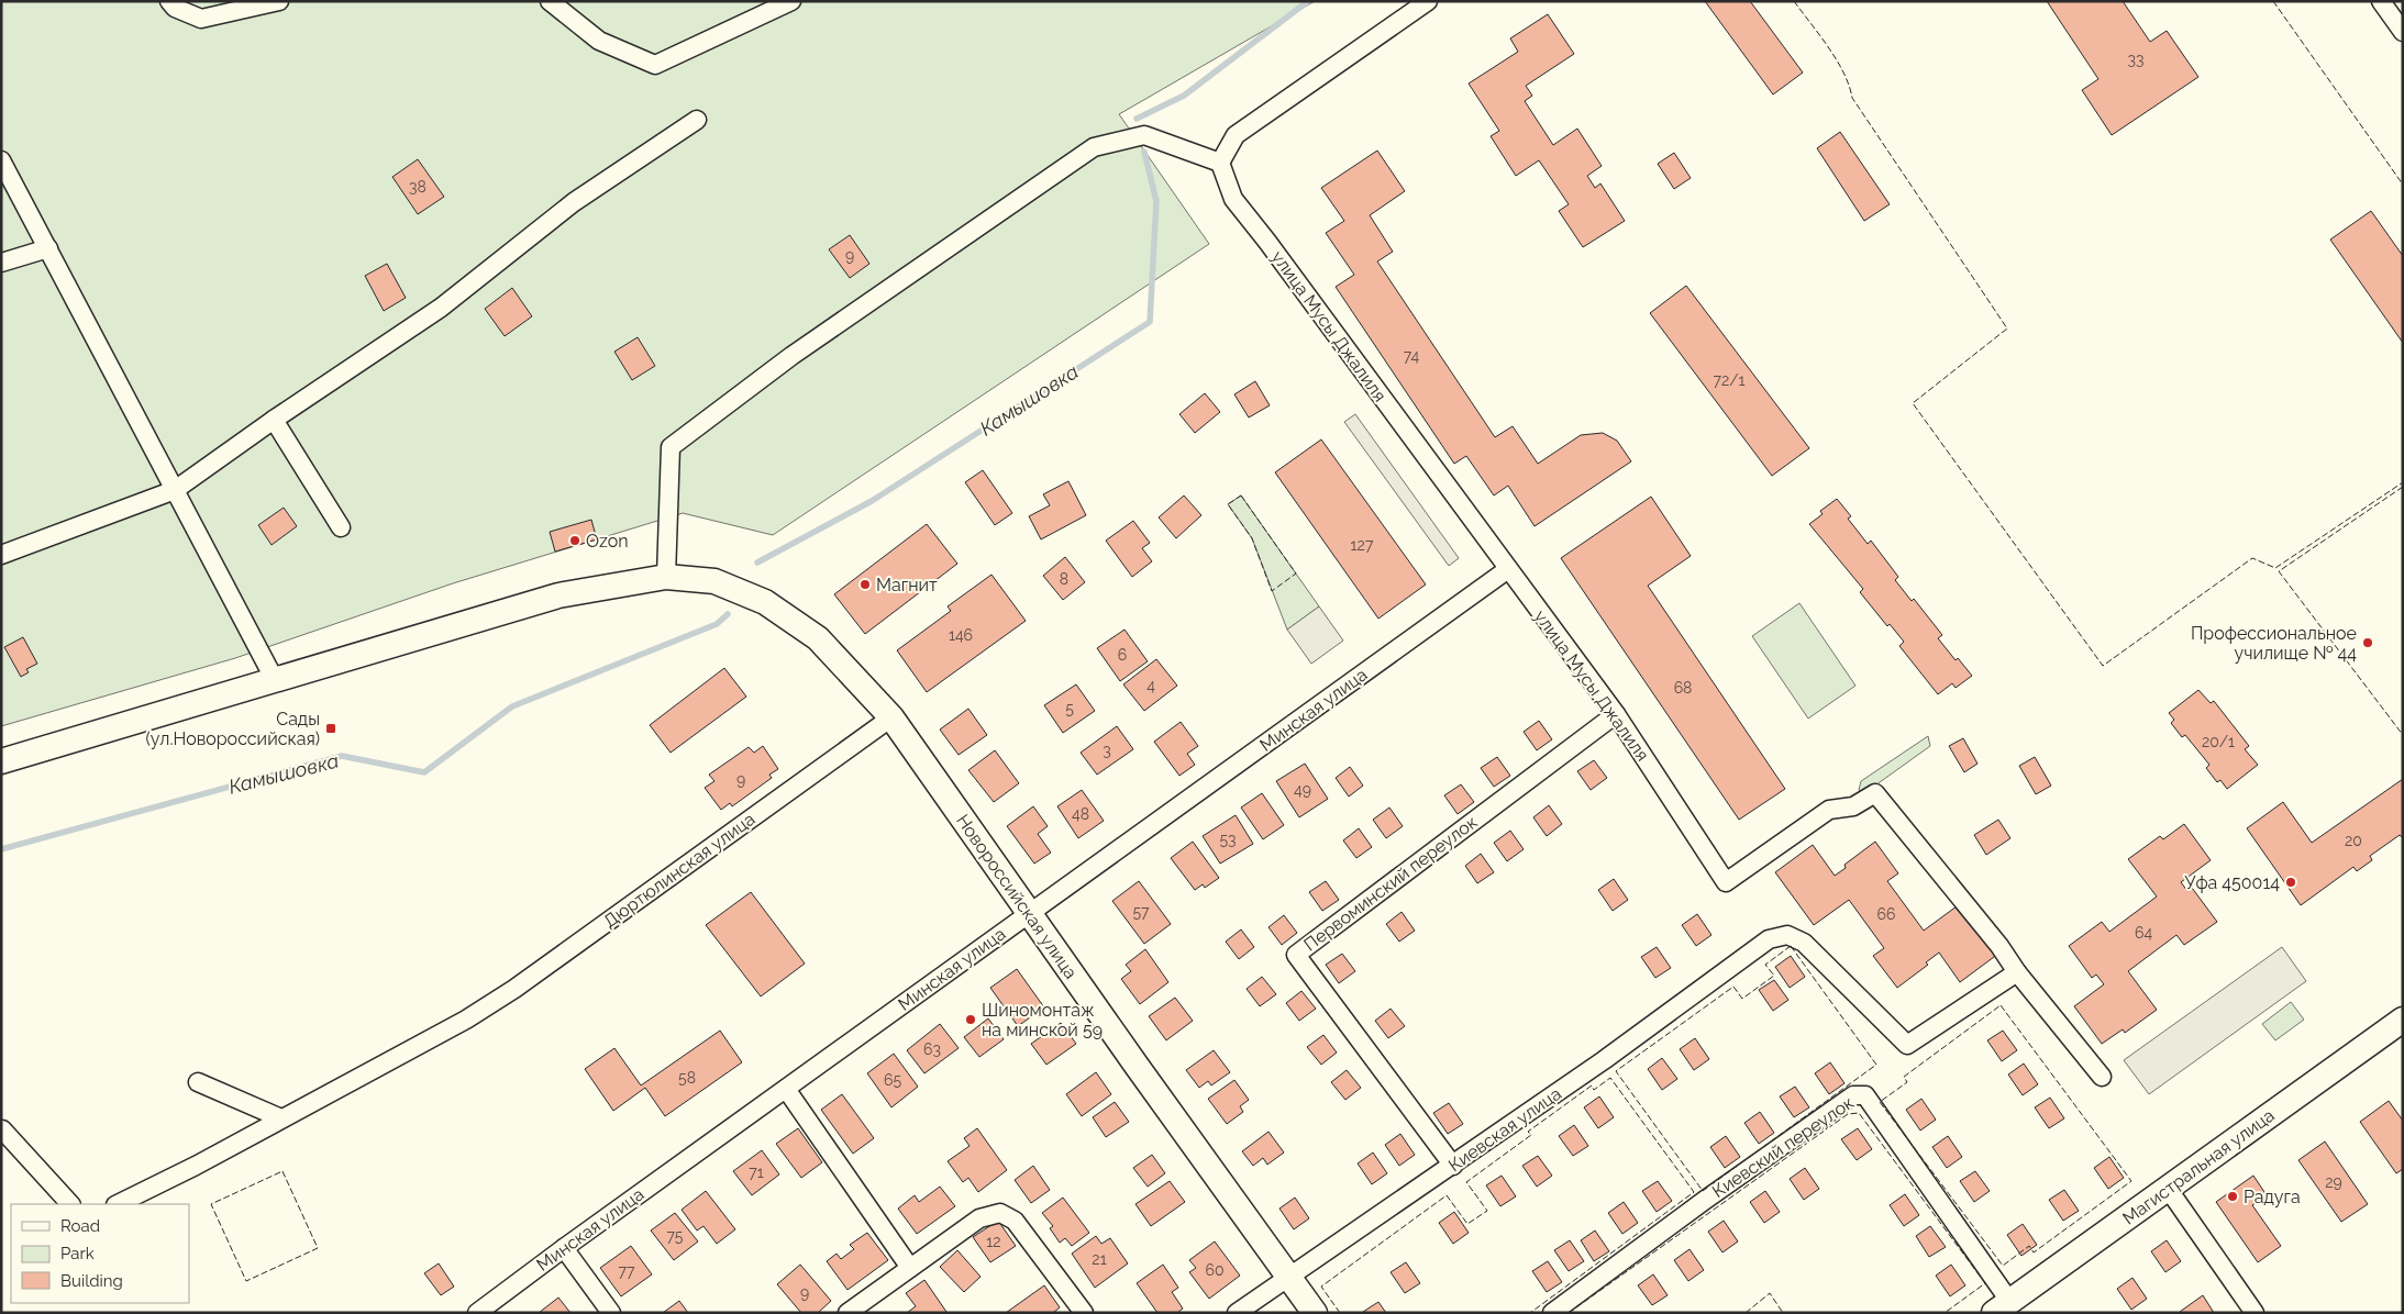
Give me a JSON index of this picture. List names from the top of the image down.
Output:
{
  "streets": {
    "main road": ["Новороссийская улица", "Магистральная улица"],
    "street": [
      "улица Мусы Джалиля",
      "Минская улица",
      "Дюртюлинская улица",
      "Первоминский переулок",
      "Киевская улица",
      "Киевский переулок"
    ]
  },
  "crossings": [
    ["улица Мусы Джалиля", "Минская улица"],
    ["улица Мусы Джалиля", "Первоминский переулок"],
    ["улица Мусы Джалиля", "Киевская улица"],
    ["Минская улица", "Новороссийская улица"],
    ["Дюртюлинская улица", "Новороссийская улица"],
    ["Первоминский переулок", "Киевская улица"],
    ["Новороссийская улица", "Киевская улица"],
    ["Киевский переулок", "Магистральная улица"]
  ],
  "water": ["Камышовка"],
  "places": {
    "other": [
      "Ozon",
      "Магнит",
      "Профессиональное училище № 44",
      "Уфа 450014",
      "Шиномонтаж на минской 59",
      "Радуга"
    ],
    "transit": ["Сады (ул.Новороссийская)"]
  },
  "house_numbers": [
    "33",
    "38",
    "9",
    "74",
    "72/1",
    "127",
    "8",
    "146",
    "6",
    "4",
    "68",
    "5",
    "20/1",
    "3",
    "9",
    "49",
    "48",
    "53",
    "20",
    "57",
    "66",
    "64",
    "63",
    "58",
    "65",
    "71",
    "29",
    "75",
    "12",
    "21",
    "60",
    "77",
    "9"
  ],
  "legend": ["Road", "Park", "Building"]
}
